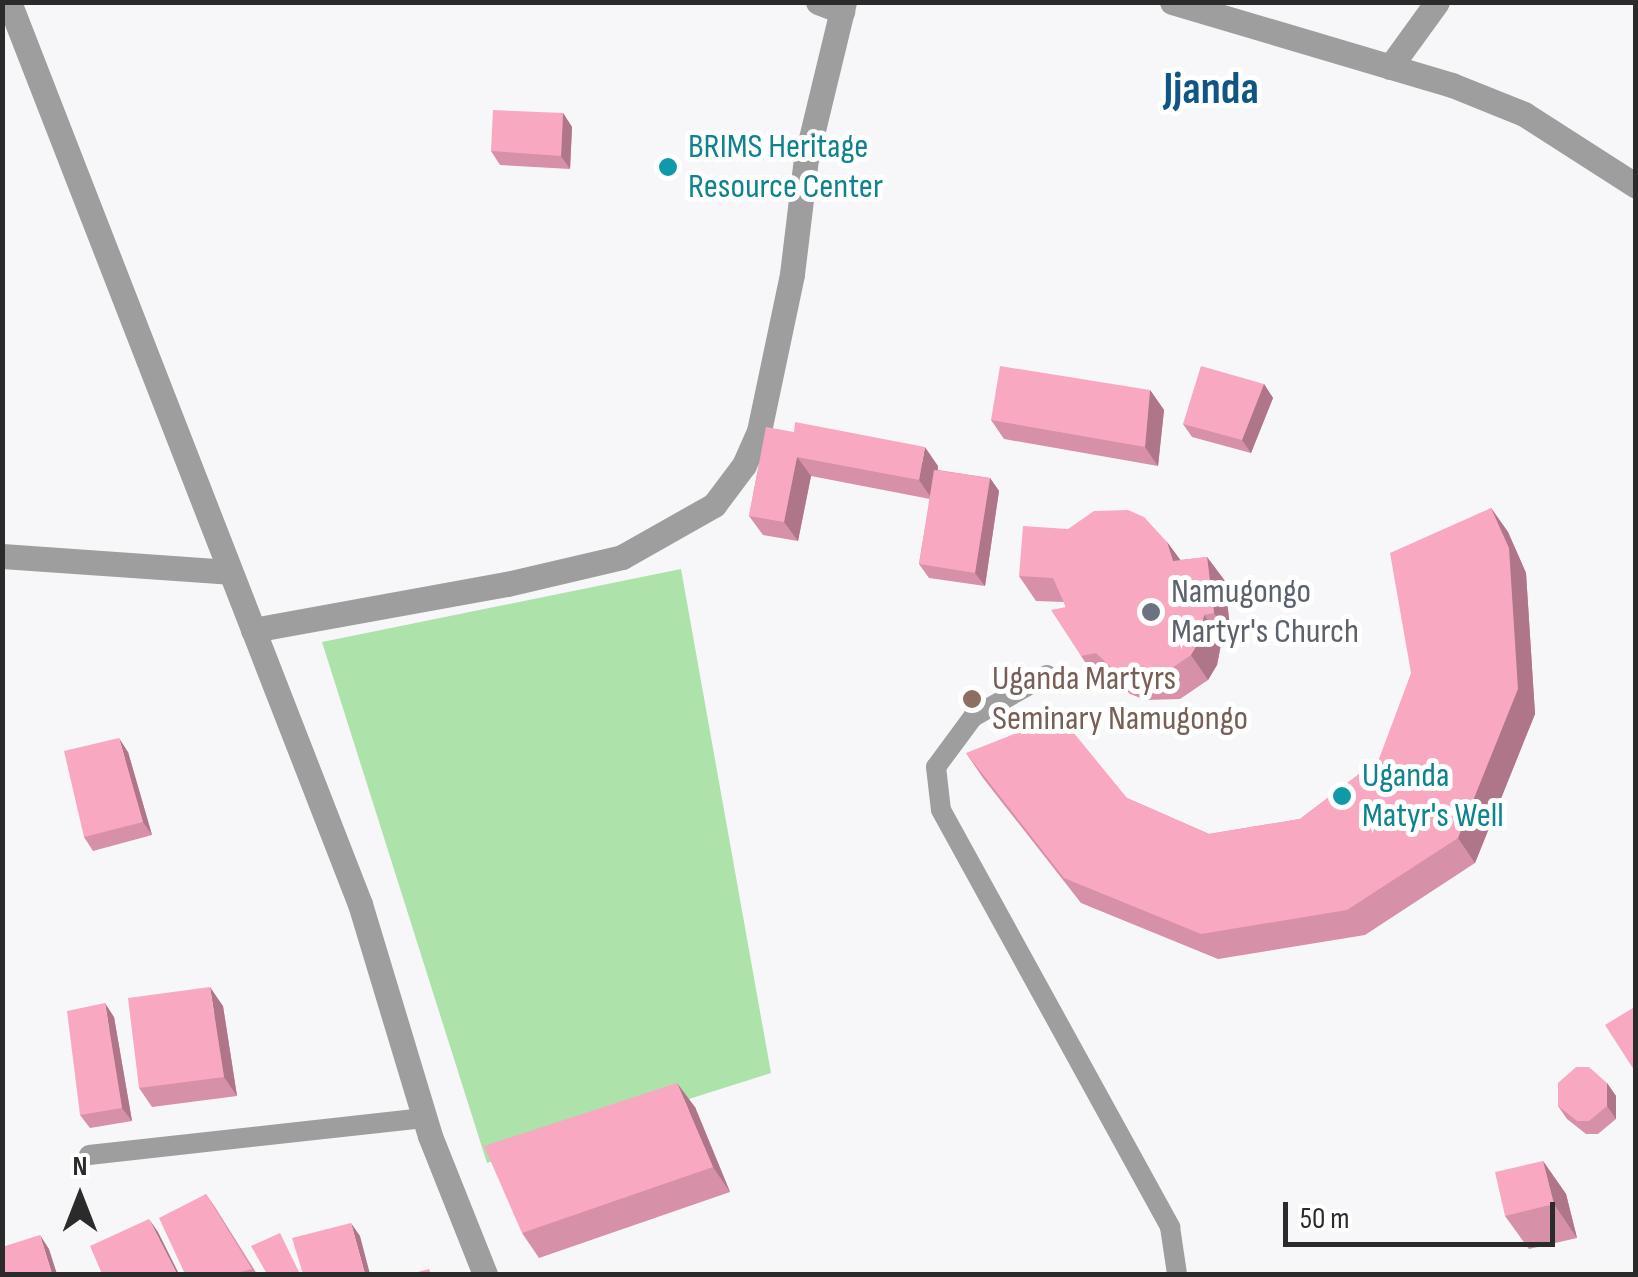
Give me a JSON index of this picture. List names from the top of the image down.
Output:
{
  "districts": ["Jjanda"],
  "places": [
    "BRIMS Heritage Resource Center",
    "Namugongo Martyr's Church",
    "Uganda Martyrs Seminary Namugongo",
    "Uganda Matyr's Well"
  ],
  "scale_bar": "50 m",
  "north": "top"
}
